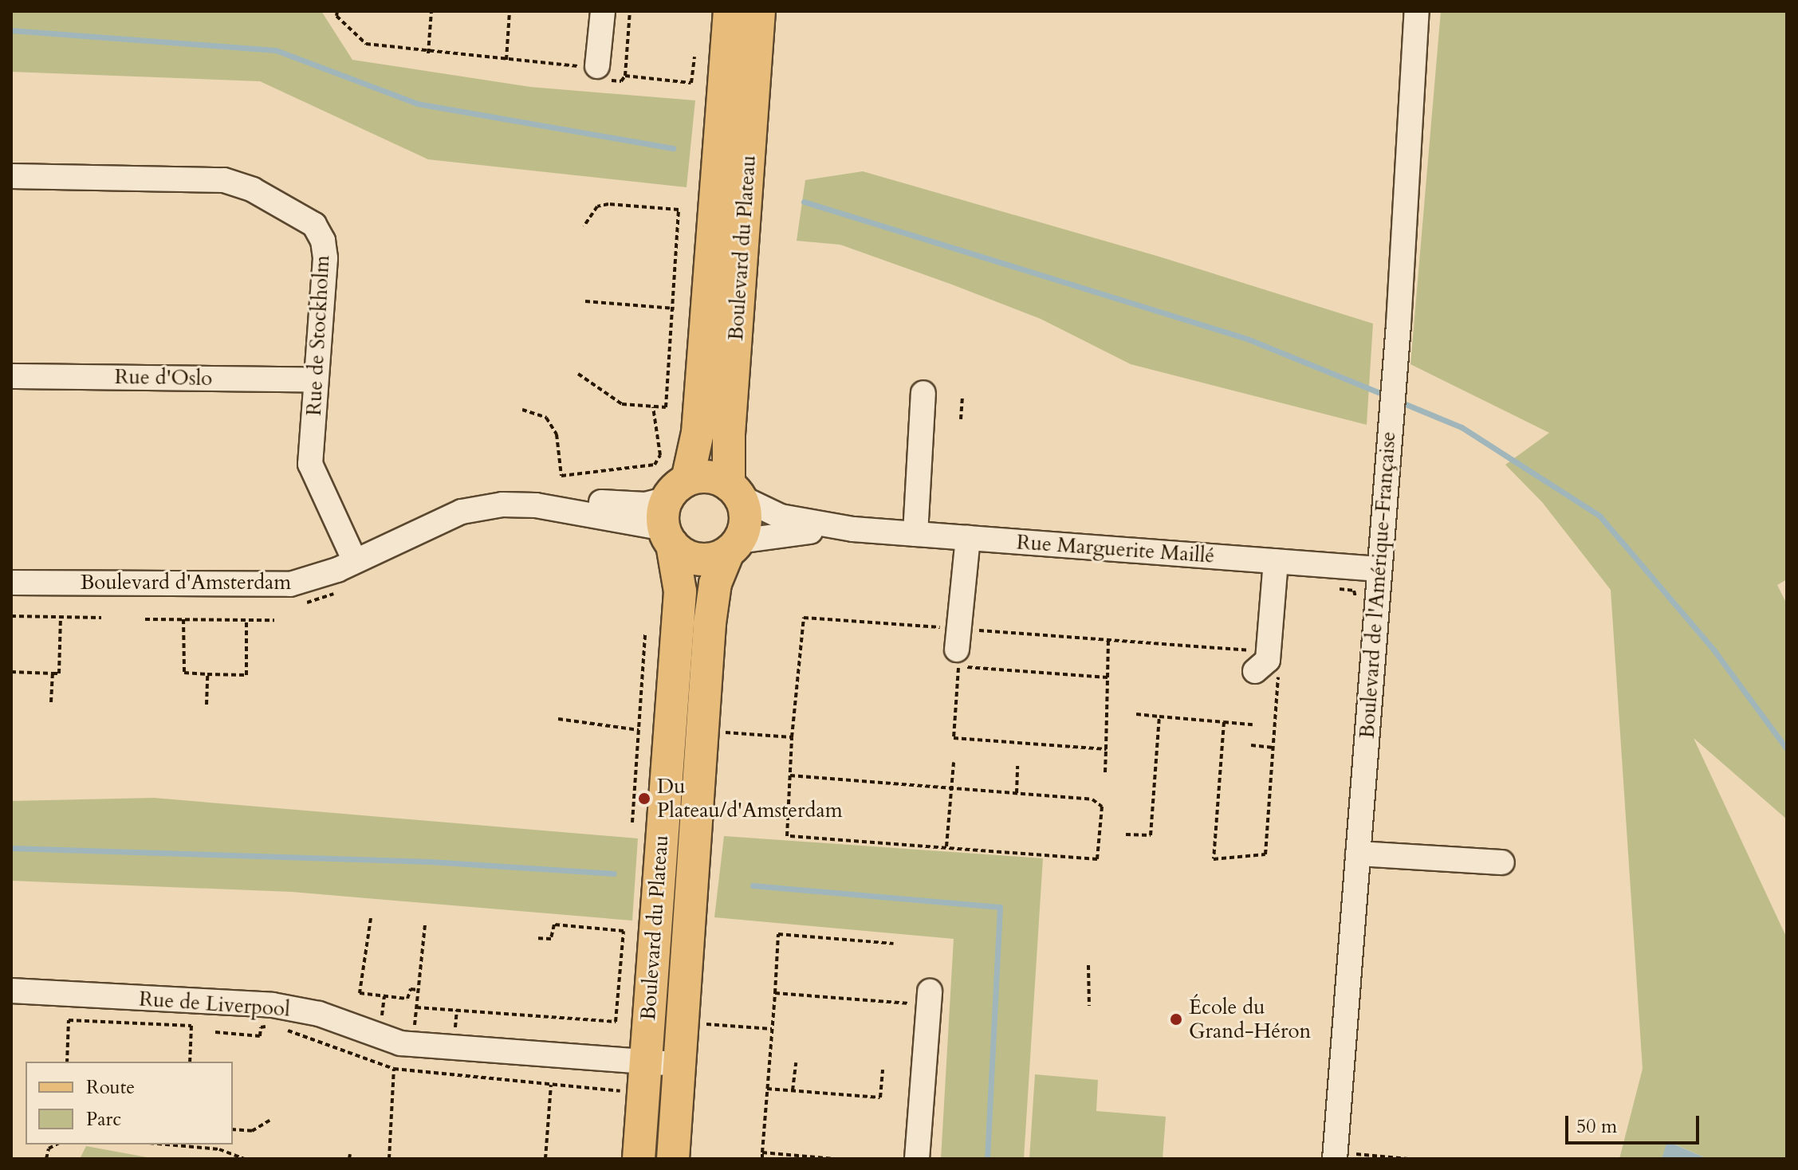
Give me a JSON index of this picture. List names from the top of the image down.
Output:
{
  "streets": {
    "main road": ["Boulevard du Plateau"],
    "street": [
      "Rue de Stockholm",
      "Rue d'Oslo",
      "Rue Marguerite Maillé",
      "Boulevard d'Amsterdam",
      "Boulevard de l'Amérique-Française",
      "Rue de Liverpool"
    ]
  },
  "crossings": [
    ["Boulevard du Plateau", "Rue Marguerite Maillé"],
    ["Boulevard du Plateau", "Boulevard d'Amsterdam"],
    ["Boulevard du Plateau", "Rue de Liverpool"],
    ["Rue de Stockholm", "Rue d'Oslo"],
    ["Rue de Stockholm", "Boulevard d'Amsterdam"],
    ["Rue Marguerite Maillé", "Boulevard d'Amsterdam"],
    ["Rue Marguerite Maillé", "Boulevard de l'Amérique-Française"]
  ],
  "places": ["Du Plateau/d'Amsterdam", "École du Grand-Héron"],
  "legend": ["Route", "Parc"],
  "scale_bar": "50 m"
}
